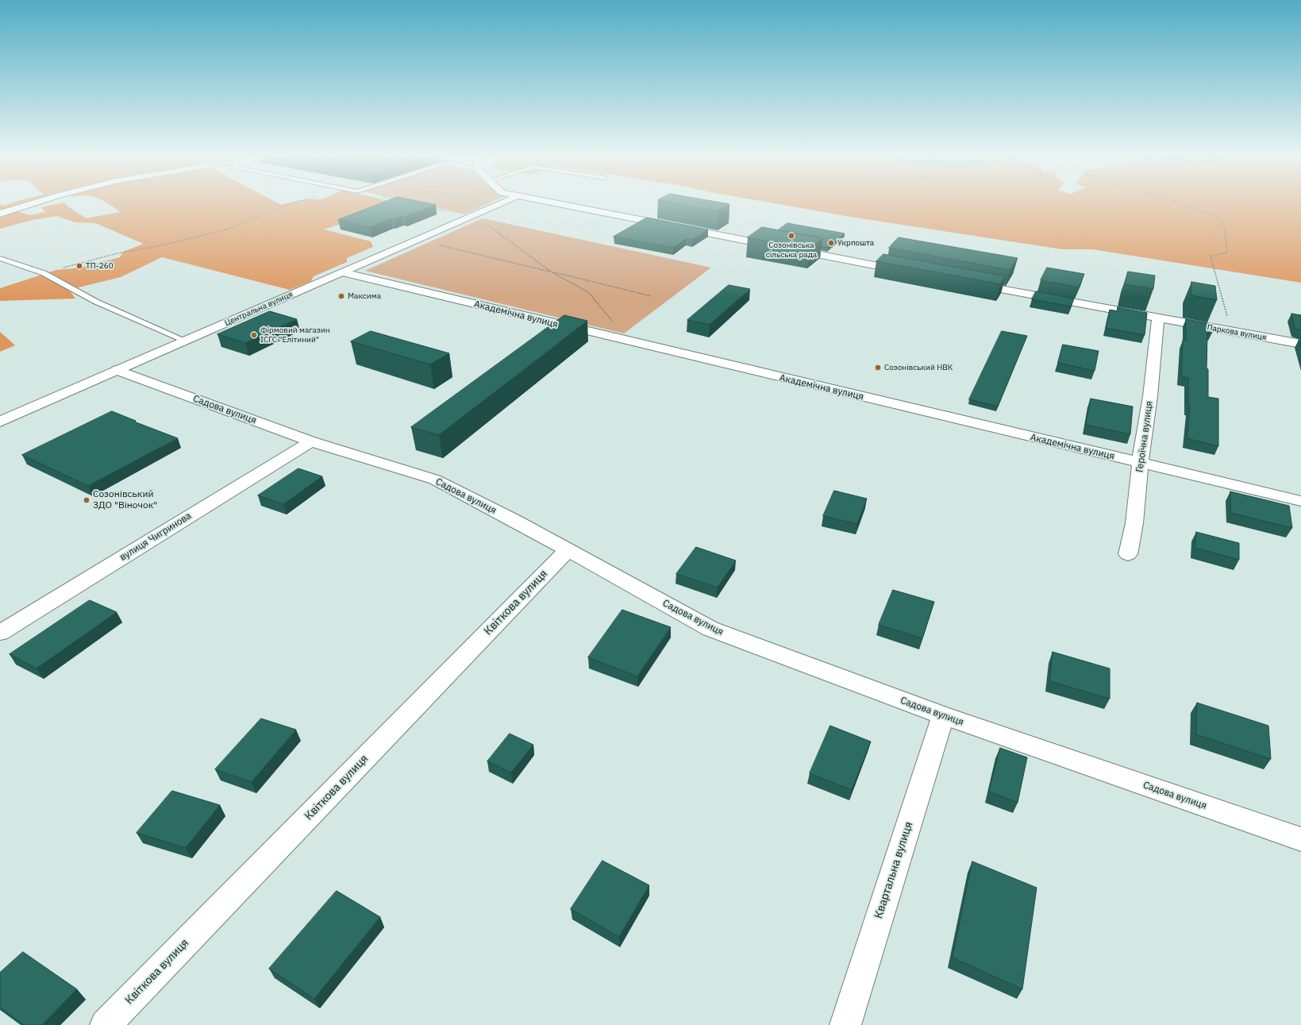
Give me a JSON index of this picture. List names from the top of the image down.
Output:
{
  "streets": {
    "street": [
      "Центральна вулиця",
      "Академічна вулиця",
      "Паркова вулиця",
      "Садова вулиця",
      "Героїчна вулиця",
      "вулиця Чигринова",
      "Квіткова вулиця",
      "Квартальна вулиця"
    ]
  },
  "crossings": [
    ["Центральна вулиця", "Академічна вулиця"],
    ["Центральна вулиця", "Садова вулиця"],
    ["Академічна вулиця", "Героїчна вулиця"],
    ["Паркова вулиця", "Героїчна вулиця"],
    ["Садова вулиця", "вулиця Чигринова"],
    ["Садова вулиця", "Квіткова вулиця"],
    ["Садова вулиця", "Квартальна вулиця"]
  ],
  "places": [
    "Созонівська сільська рада",
    "Укрпошта",
    "ТП-260",
    "Максима",
    "Фірмовий магазин ІСГС \"Елітиний\"",
    "Созонівський НВК",
    "Созонівський ЗДО \"Віночок\""
  ]
}
